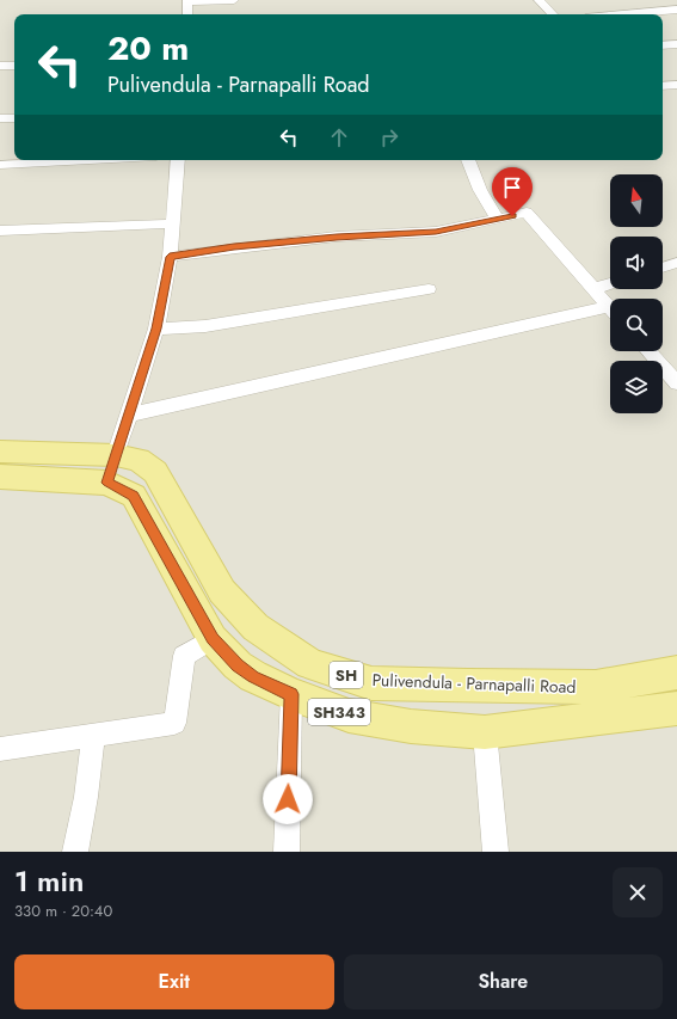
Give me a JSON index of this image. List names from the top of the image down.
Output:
{
  "streets": {
    "main road": ["SH", "Pulivendula - Parnapalli Road", "SH343"]
  },
  "north": "top",
  "page": {
    "turn": ["20 m", "Pulivendula - Parnapalli Road"],
    "heading": ["1 min", "330 m · 20:40"],
    "buttons": ["Exit", "Share"]
  }
}
